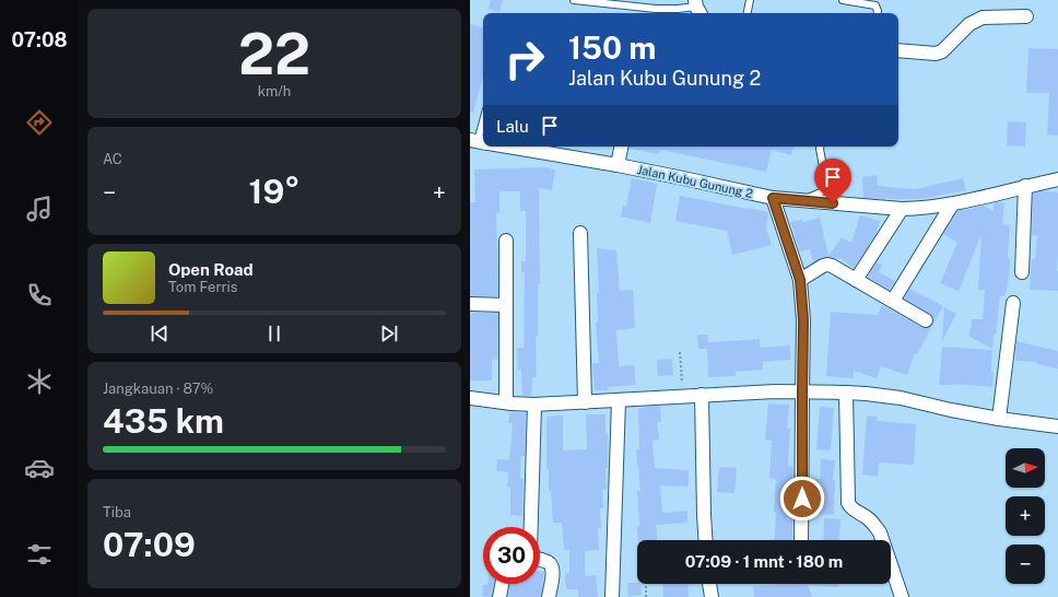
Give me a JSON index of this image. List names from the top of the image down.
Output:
{
  "streets": {
    "street": ["Jalan Kubu Gunung 2"]
  },
  "north": "right",
  "page": {
    "tabs": "07:08",
    "tile": [
      ["22", "km/h"],
      "AC",
      ["Jangkauan · 87%", "435 km"],
      ["Tiba", "07:09"]
    ],
    "turn": ["150 m", "Jalan Kubu Gunung 2"],
    "then": "Lalu",
    "heat": ["−", "19°", "+"],
    "song": ["Open Road", "Tom Ferris"],
    "map_buttons": ["+", "−"],
    "limit": "30",
    "trip": "07:09 · 1 mnt · 180 m"
  }
}
